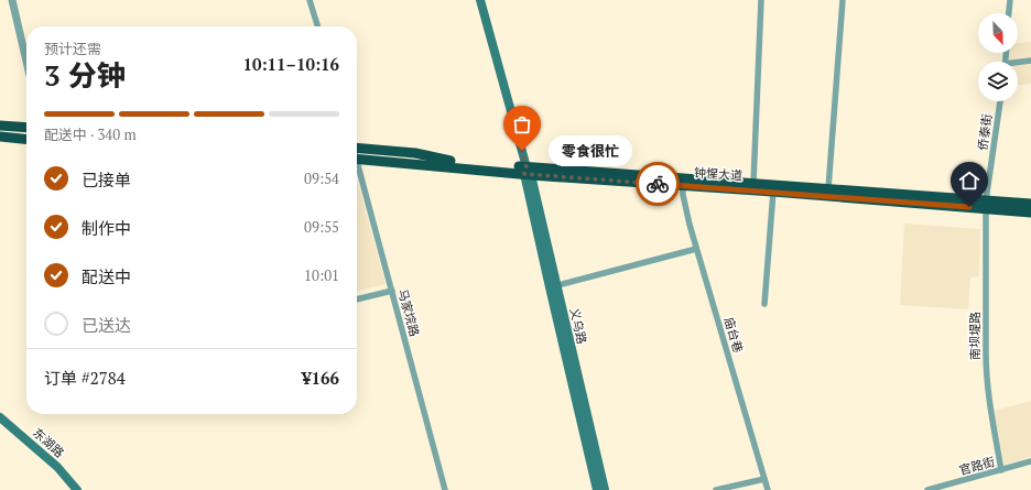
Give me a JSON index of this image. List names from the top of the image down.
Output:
{
  "streets": {
    "highway": ["钟惺大道"],
    "main road": ["义乌路", "东湖路"],
    "street": [
      "侨泰街",
      "马家垸路",
      "庙台巷",
      "南坝堤路",
      "官路街"
    ]
  },
  "crossings": [
    ["侨泰街", "钟惺大道"],
    ["侨泰街", "南坝堤路"],
    ["钟惺大道", "义乌路"],
    ["钟惺大道", "庙台巷"],
    ["钟惺大道", "南坝堤路"],
    ["南坝堤路", "官路街"]
  ],
  "places": ["零食很忙"],
  "north": "bottom right",
  "page": {
    "heading": ["3 分钟", "预计还需", "10:11–10:16"],
    "panel": ["订单 #2784", "¥166"],
    "bar": "配送中 · 340 m",
    "bubble": "零食很忙",
    "list": [
      ["已接单", "09:54"],
      ["制作中", "09:55"],
      ["配送中", "10:01"],
      "已送达"
    ]
  }
}
